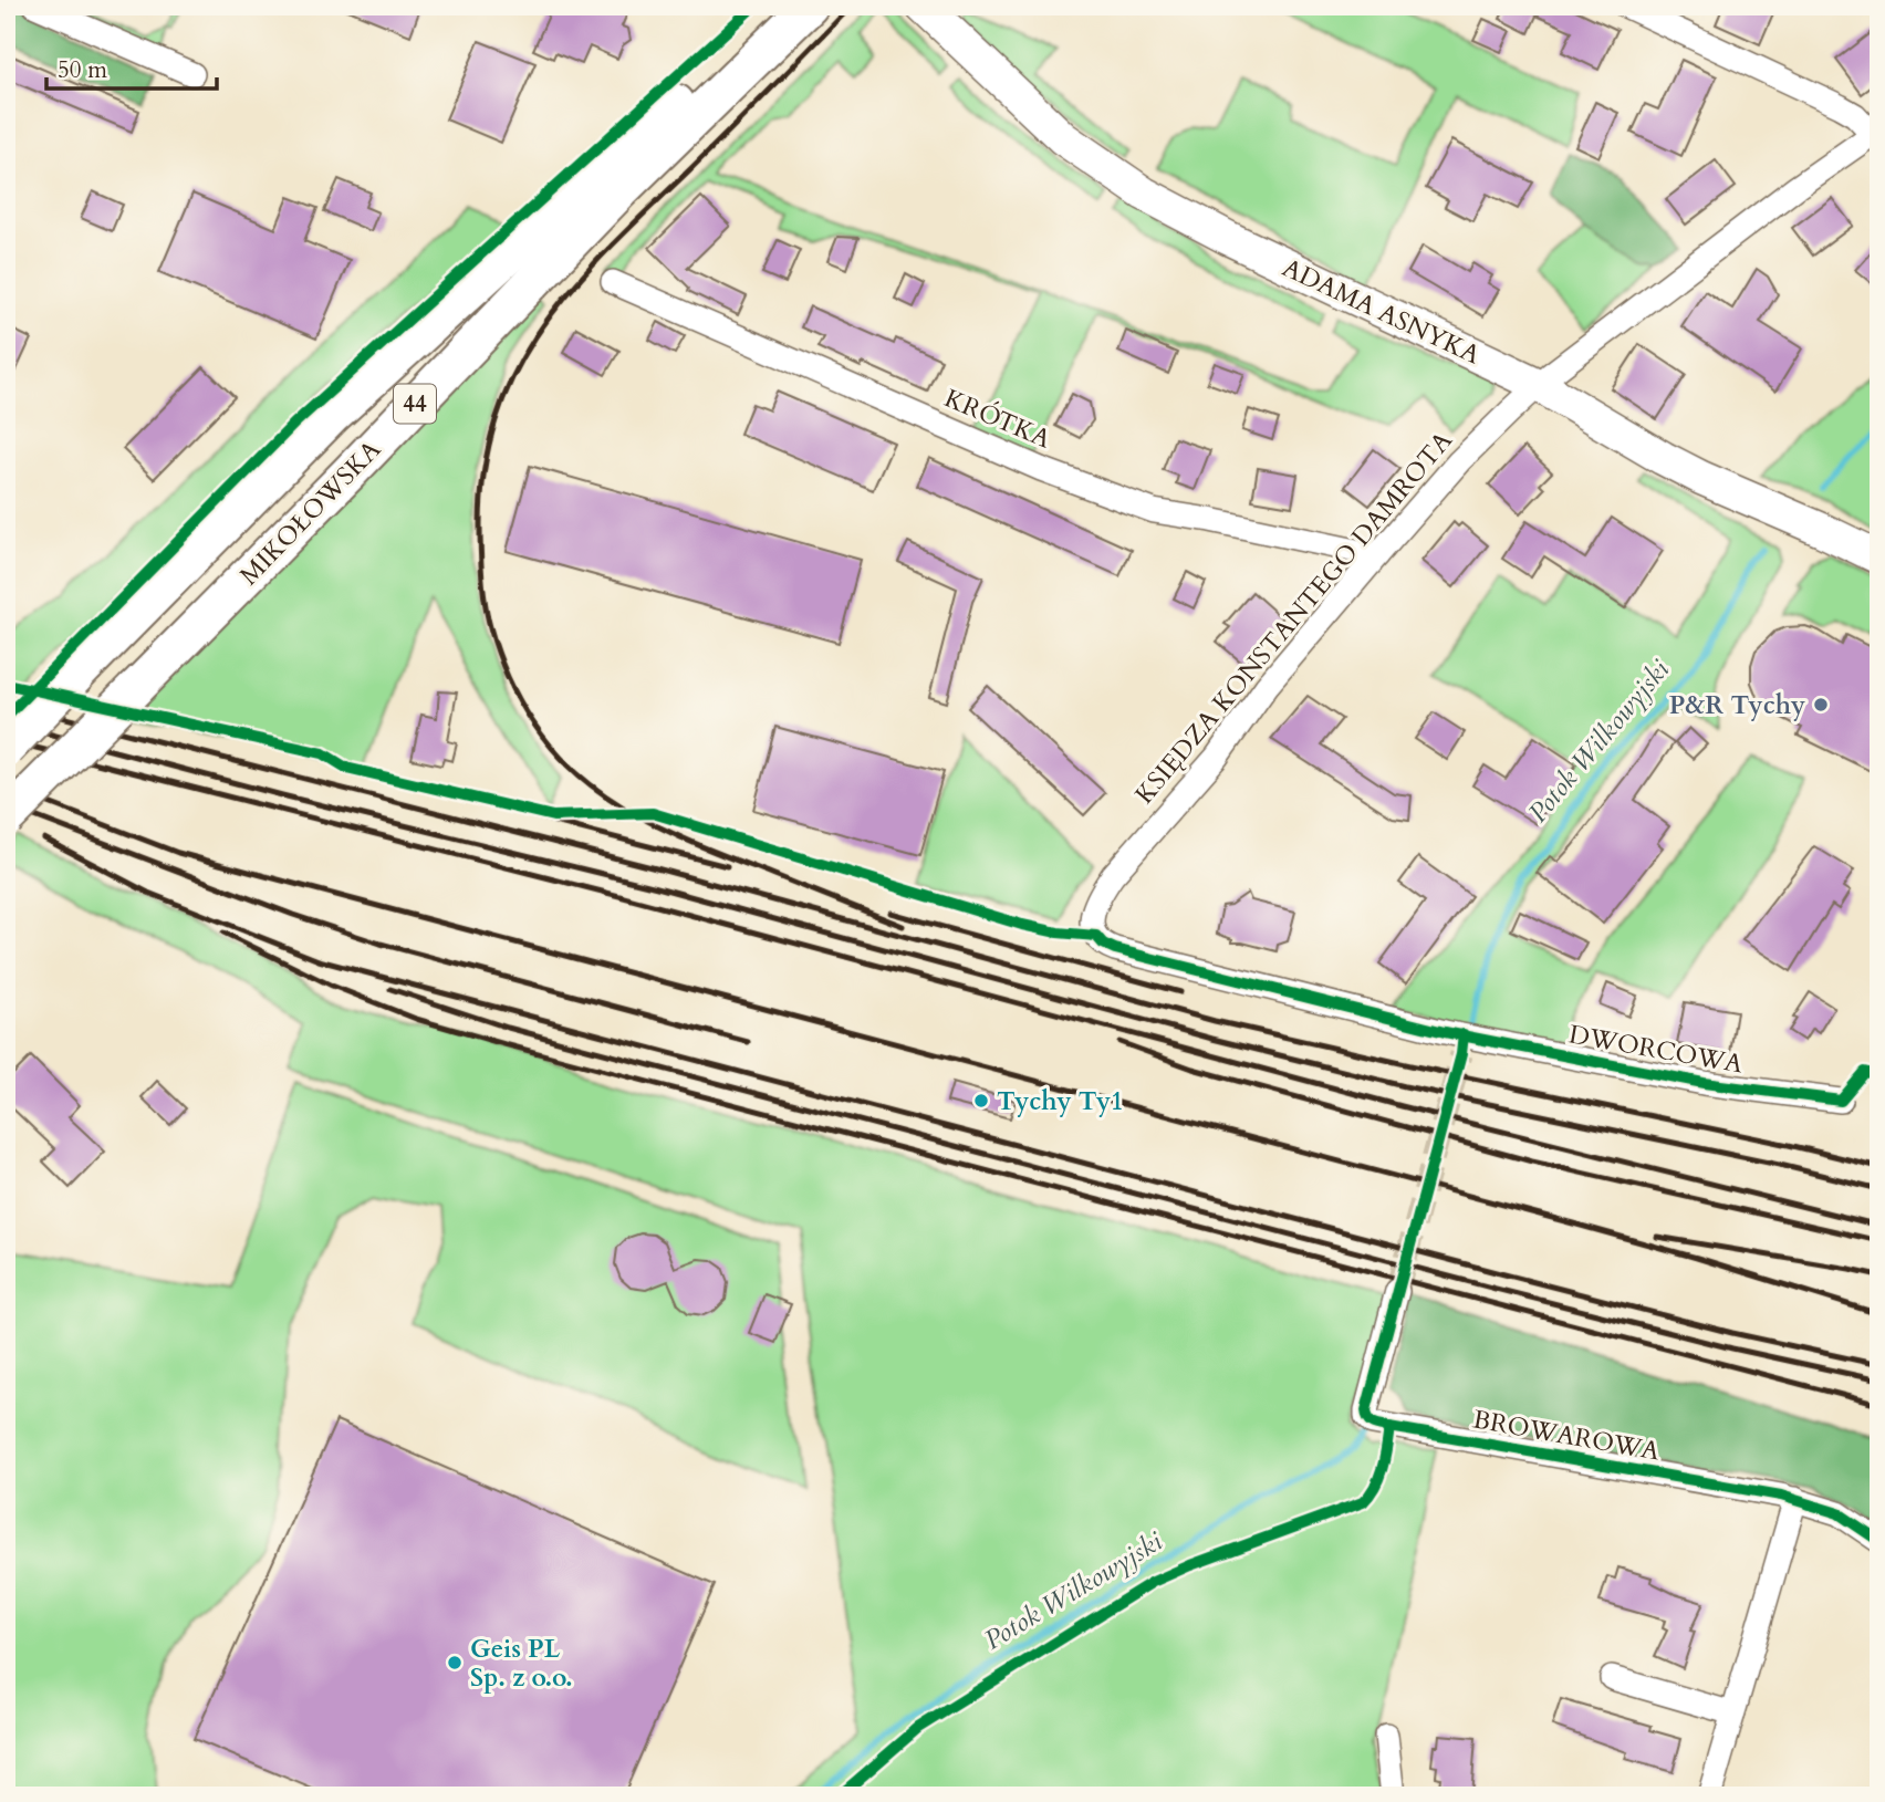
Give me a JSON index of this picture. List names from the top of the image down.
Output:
{
  "streets": {
    "main road": ["44", "MIKOŁOWSKA"],
    "street": [
      "ADAMA ASNYKA",
      "KRÓTKA",
      "KSIĘDZA KONSTANTEGO DAMROTA",
      "DWORCOWA",
      "BROWAROWA"
    ]
  },
  "crossings": [
    ["ADAMA ASNYKA", "KSIĘDZA KONSTANTEGO DAMROTA"],
    ["KRÓTKA", "KSIĘDZA KONSTANTEGO DAMROTA"],
    ["KSIĘDZA KONSTANTEGO DAMROTA", "DWORCOWA"]
  ],
  "water": ["Potok Wilkowyjski"],
  "places": ["P&R Tychy", "Tychy Ty1", "Geis PL Sp. z o.o."],
  "scale_bar": "50 m"
}
